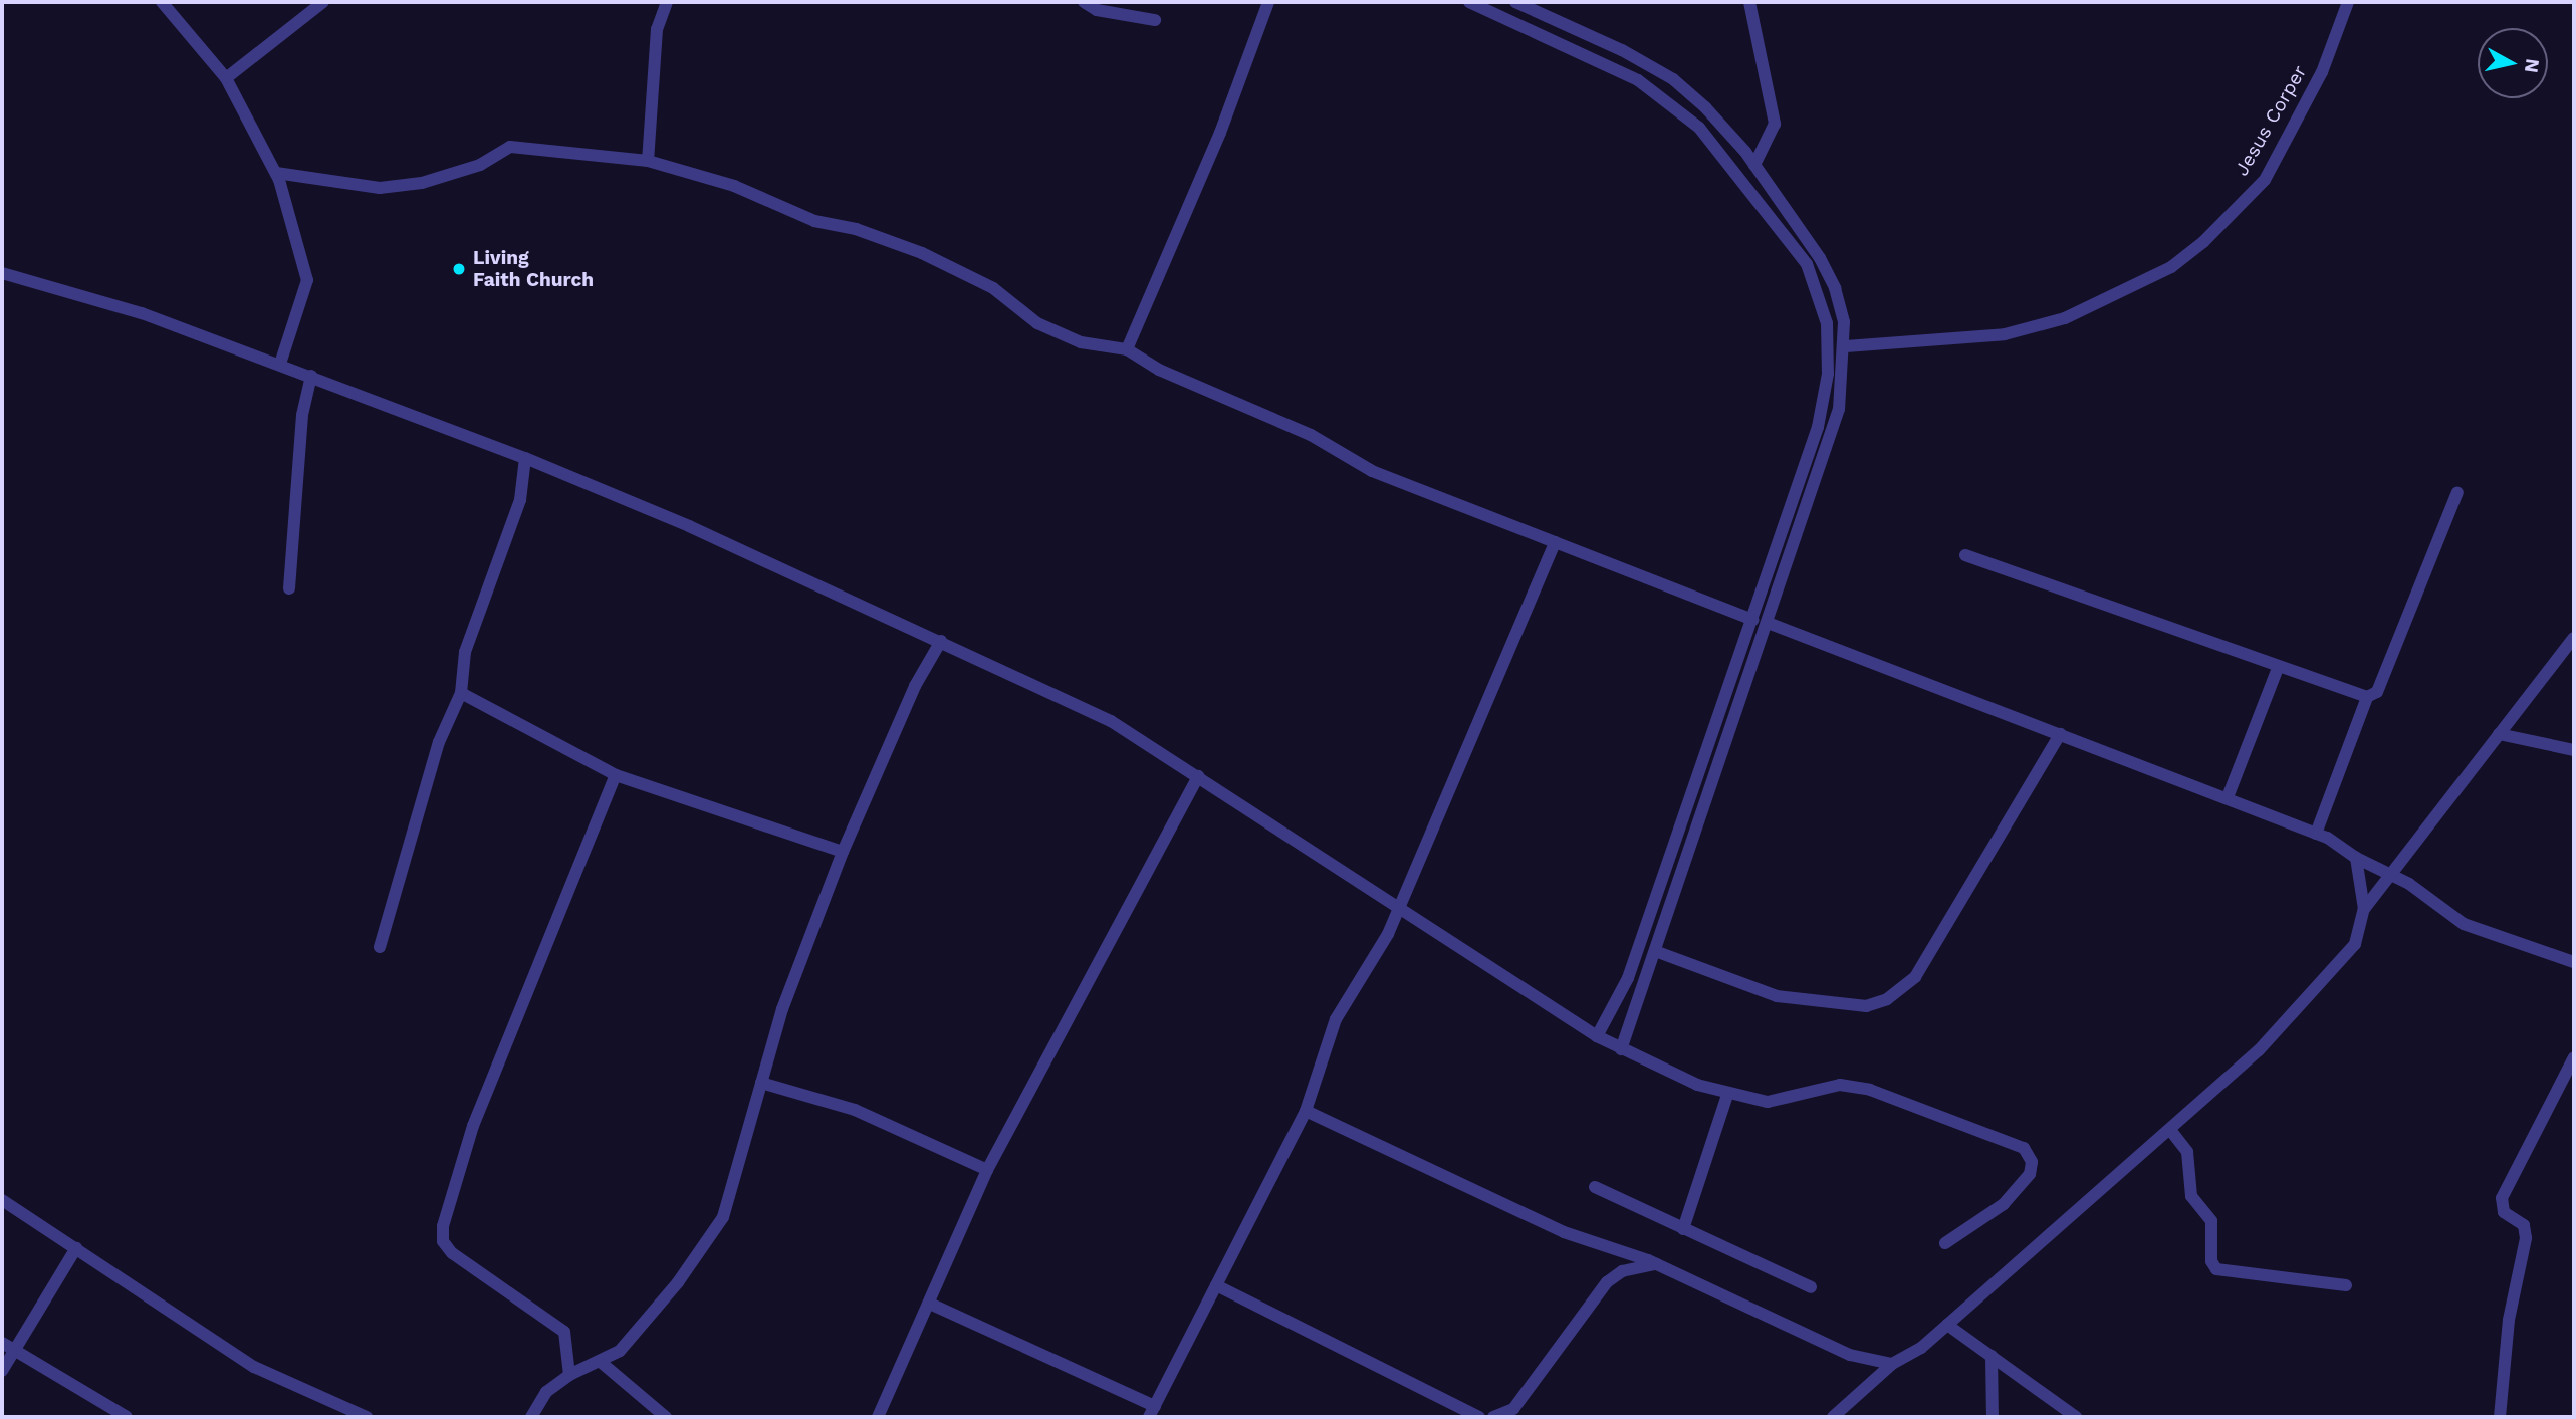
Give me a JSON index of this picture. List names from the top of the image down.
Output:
{
  "streets": {
    "street": ["Jesus Corper"]
  },
  "places": ["Living Faith Church"],
  "north": "right"
}
